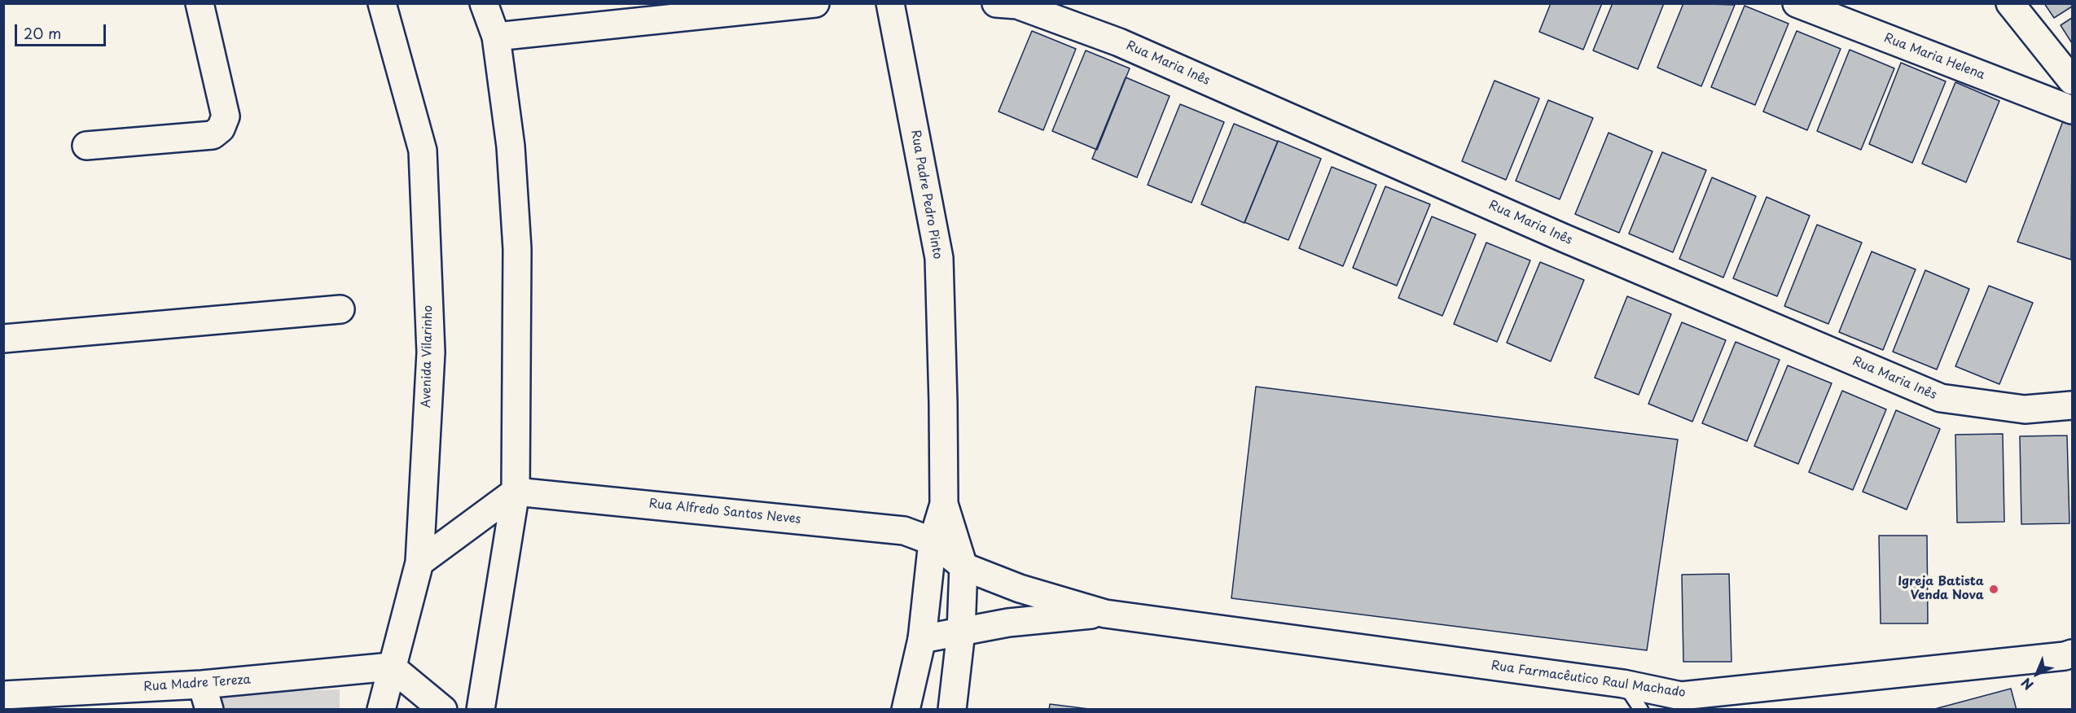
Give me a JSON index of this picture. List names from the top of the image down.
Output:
{
  "streets": {
    "main road": [
      "Rua Maria Helena",
      "Rua Maria Inês",
      "Rua Padre Pedro Pinto",
      "Avenida Vilarinho",
      "Rua Alfredo Santos Neves",
      "Rua Farmacêutico Raul Machado",
      "Rua Madre Tereza"
    ]
  },
  "crossings": [
    ["Rua Padre Pedro Pinto", "Rua Alfredo Santos Neves"],
    ["Rua Padre Pedro Pinto", "Rua Farmacêutico Raul Machado"],
    ["Avenida Vilarinho", "Rua Madre Tereza"],
    ["Rua Alfredo Santos Neves", "Rua Farmacêutico Raul Machado"]
  ],
  "places": ["Igreja Batista Venda Nova"],
  "scale_bar": "20 m",
  "north": "bottom left"
}
